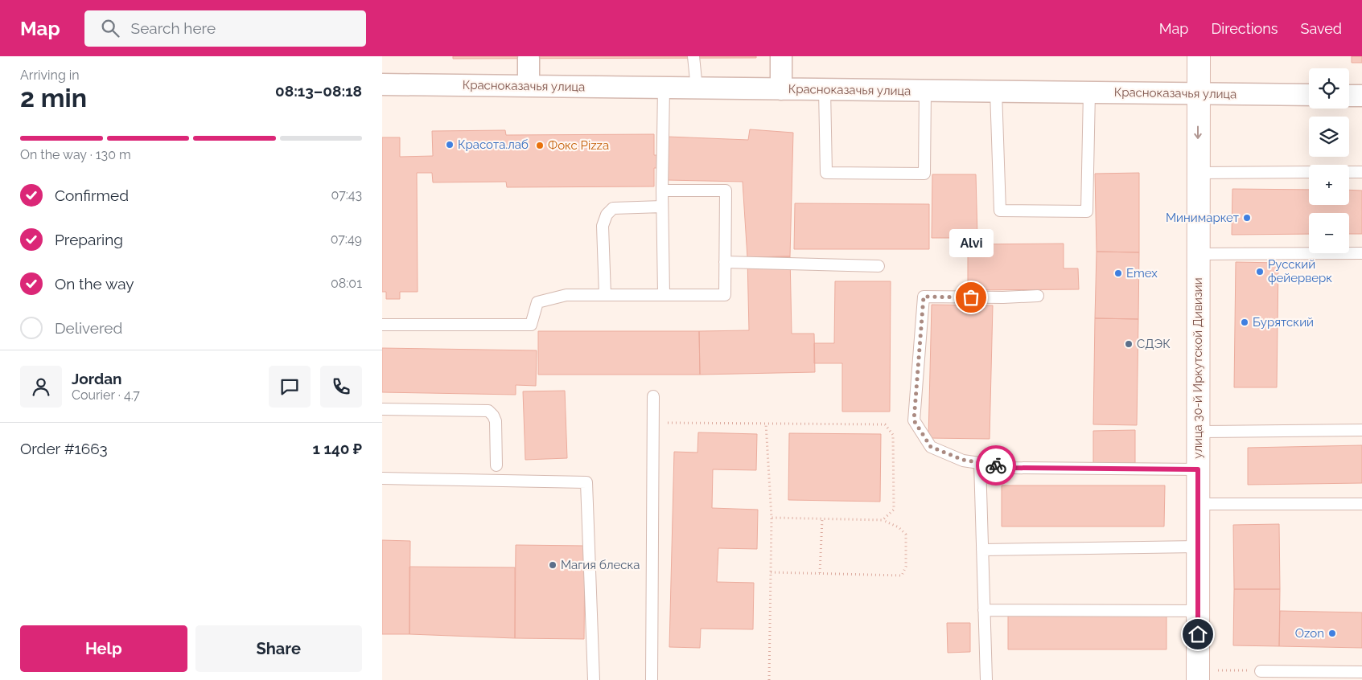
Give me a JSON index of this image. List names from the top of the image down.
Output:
{
  "streets": {
    "street": ["Красноказачья улица", "улица 30-й Иркутской Дивизии"]
  },
  "crossings": [
    ["Красноказачья улица", "улица 30-й Иркутской Дивизии"]
  ],
  "places": [
    "Красота.лаб",
    "Фокс Pizza",
    "Минимаркет",
    "Русский фейерверк",
    "Emex",
    "Alvi",
    "Бурятский",
    "СДЭК",
    "Магия блеска",
    "Ozon"
  ],
  "page": {
    "header": "Map",
    "search": "Search here",
    "nav": ["Map", "Directions", "Saved"],
    "heading": ["2 min", "Arriving in", "08:13–08:18"],
    "panel": [
      "Jordan",
      "Courier · 4.7",
      "Order #1663",
      "1 140 ₽"
    ],
    "map_buttons": ["+", "−"],
    "bar": "On the way · 130 m",
    "list": [
      ["Confirmed", "07:43"],
      ["Preparing", "07:49"],
      ["On the way", "08:01"],
      "Delivered"
    ],
    "bubble": "Alvi",
    "buttons": ["Help", "Share"]
  }
}
